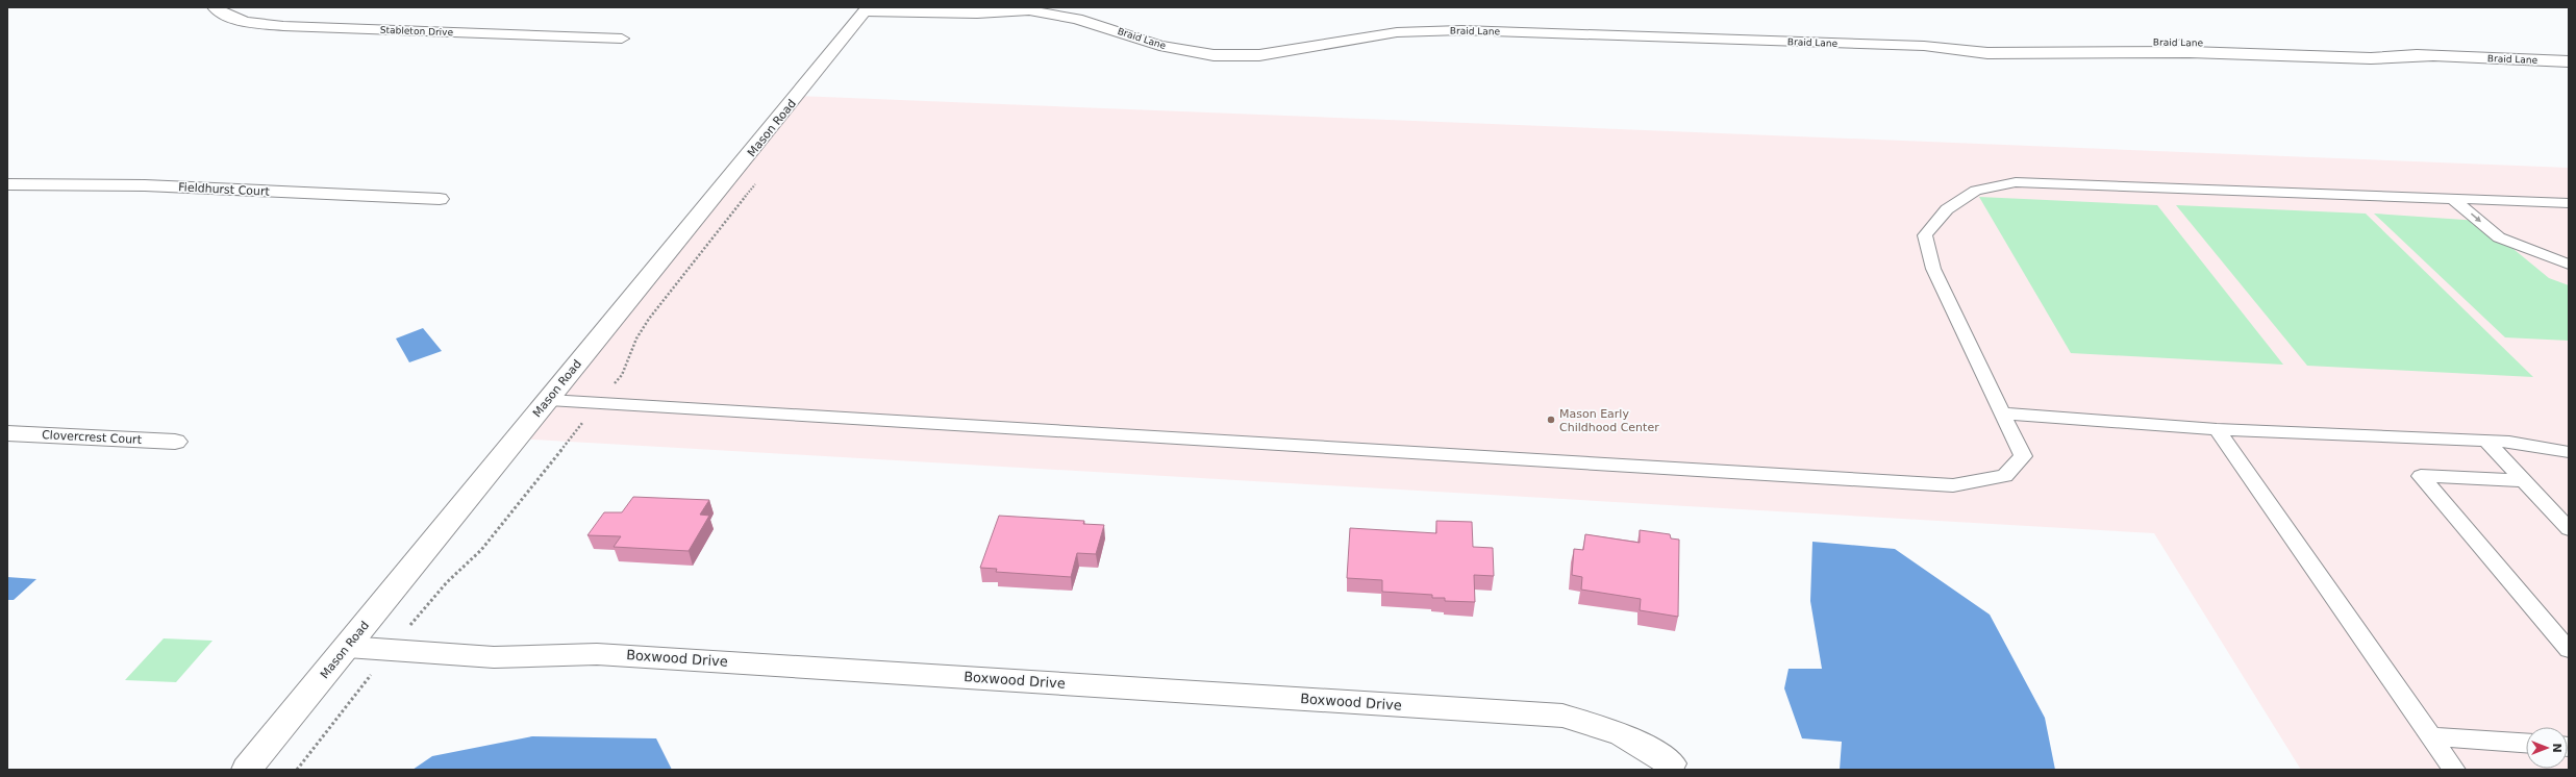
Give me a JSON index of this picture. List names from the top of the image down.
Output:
{
  "streets": {
    "street": [
      "Stableton Drive",
      "Braid Lane",
      "Mason Road",
      "Fieldhurst Court",
      "Clovercrest Court",
      "Boxwood Drive"
    ]
  },
  "crossings": [
    ["Braid Lane", "Mason Road"],
    ["Mason Road", "Boxwood Drive"]
  ],
  "places": ["Mason Early Childhood Center"],
  "north": "right"
}
